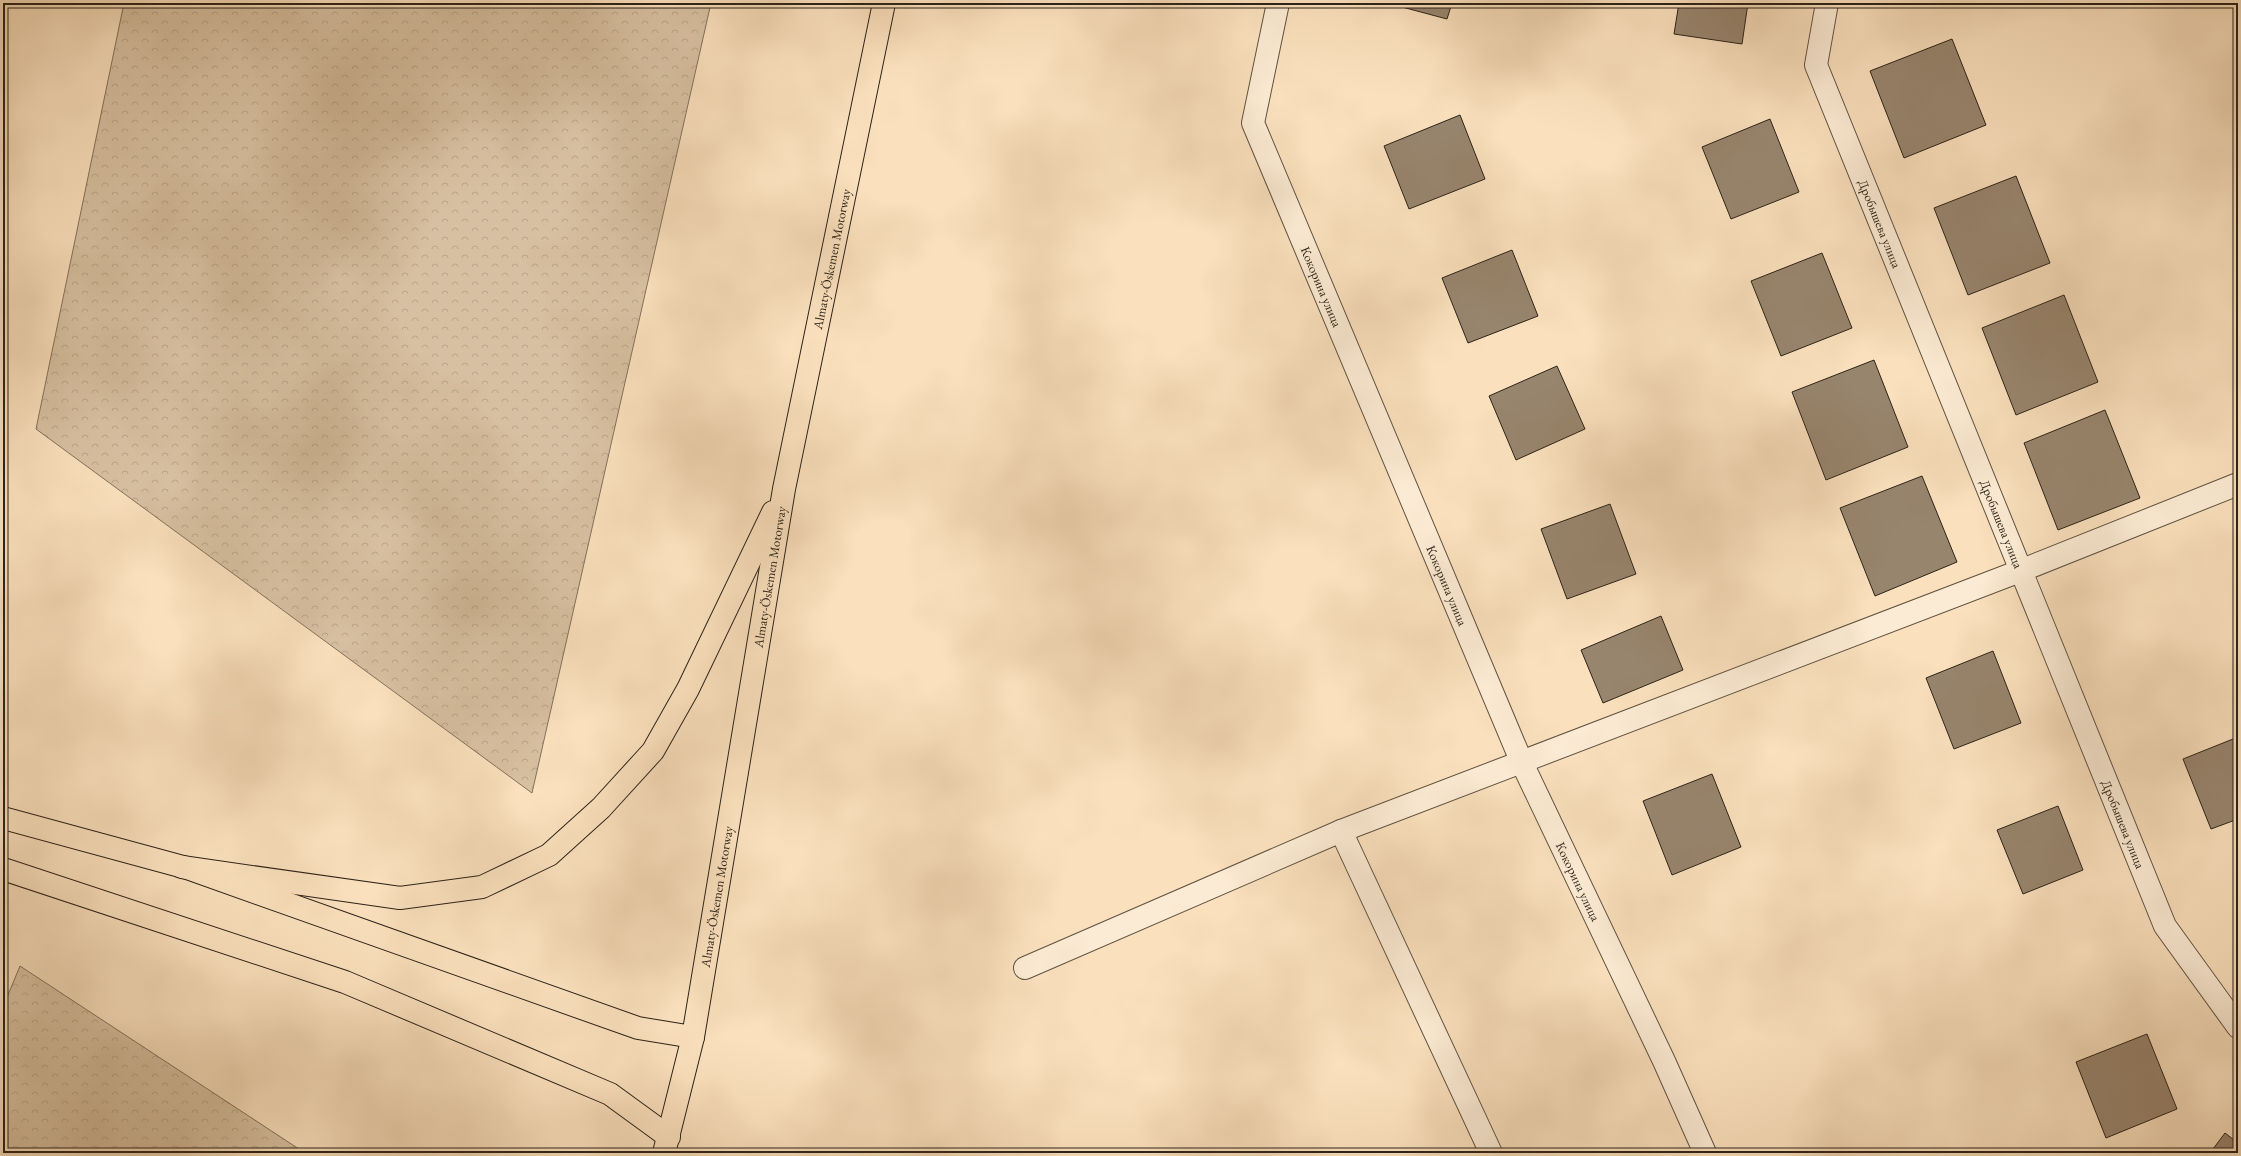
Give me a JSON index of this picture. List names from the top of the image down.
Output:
{
  "streets": {
    "main road": ["Almaty-Öskemen Motorway"],
    "street": ["Дробышева улица", "Кокорина улица"]
  }
}
